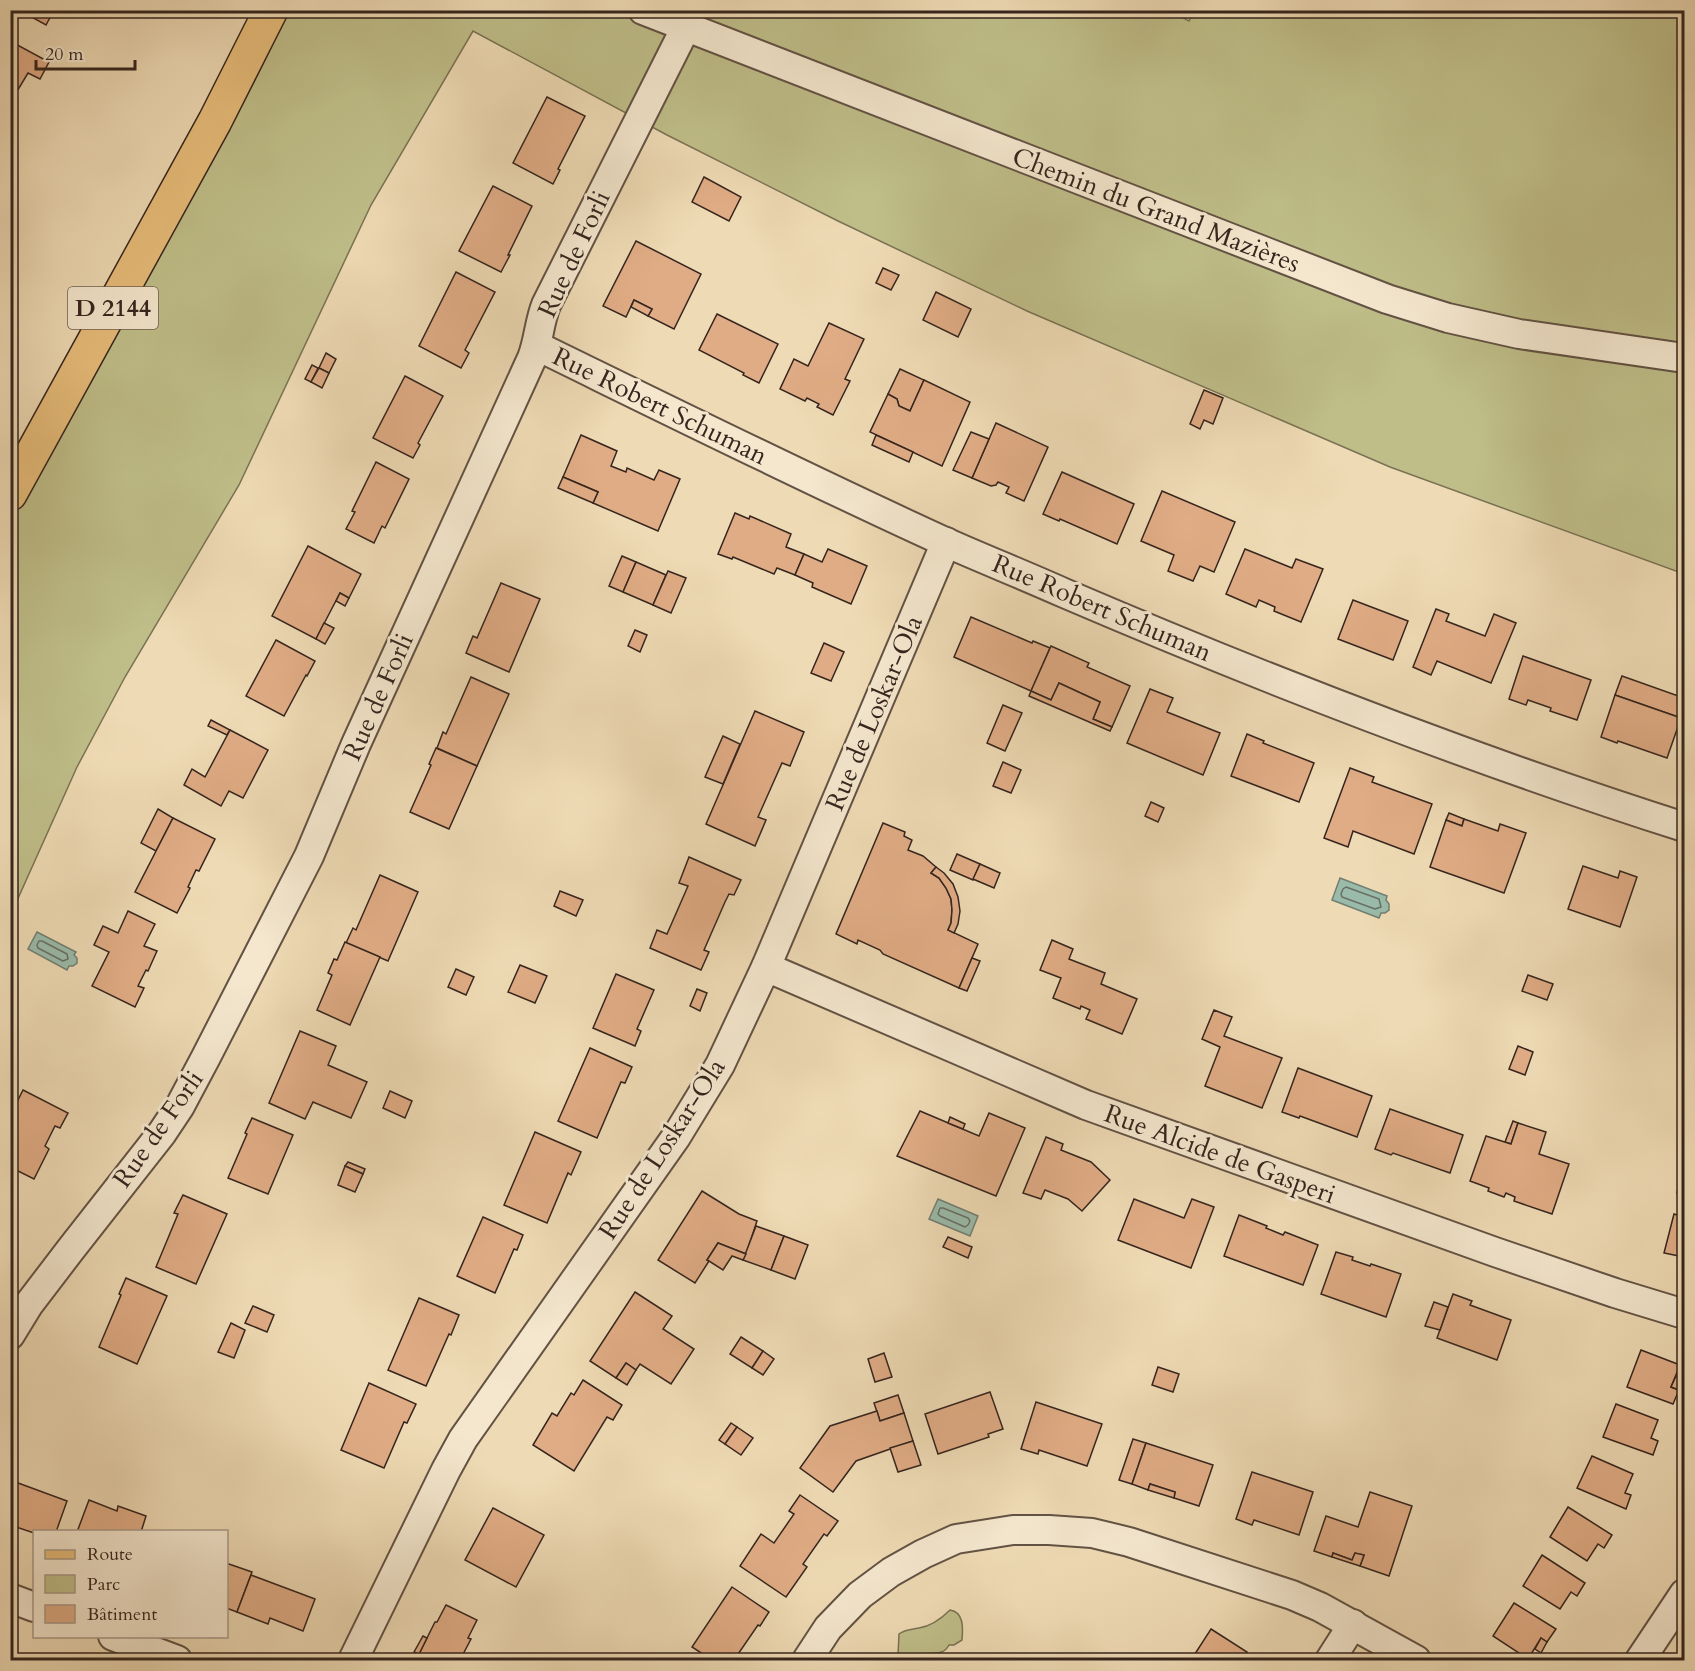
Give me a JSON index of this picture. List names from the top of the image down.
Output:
{
  "streets": {
    "main road": ["D 2144"],
    "street": [
      "Chemin du Grand Mazières",
      "Rue de Forli",
      "Rue Robert Schuman",
      "Rue de Loskar-Ola",
      "Rue Alcide de Gasperi"
    ]
  },
  "crossings": [
    ["Chemin du Grand Mazières", "Rue de Forli"],
    ["Rue de Forli", "Rue Robert Schuman"],
    ["Rue Robert Schuman", "Rue de Loskar-Ola"],
    ["Rue de Loskar-Ola", "Rue Alcide de Gasperi"]
  ],
  "legend": ["Route", "Parc", "Bâtiment"],
  "scale_bar": "20 m"
}
